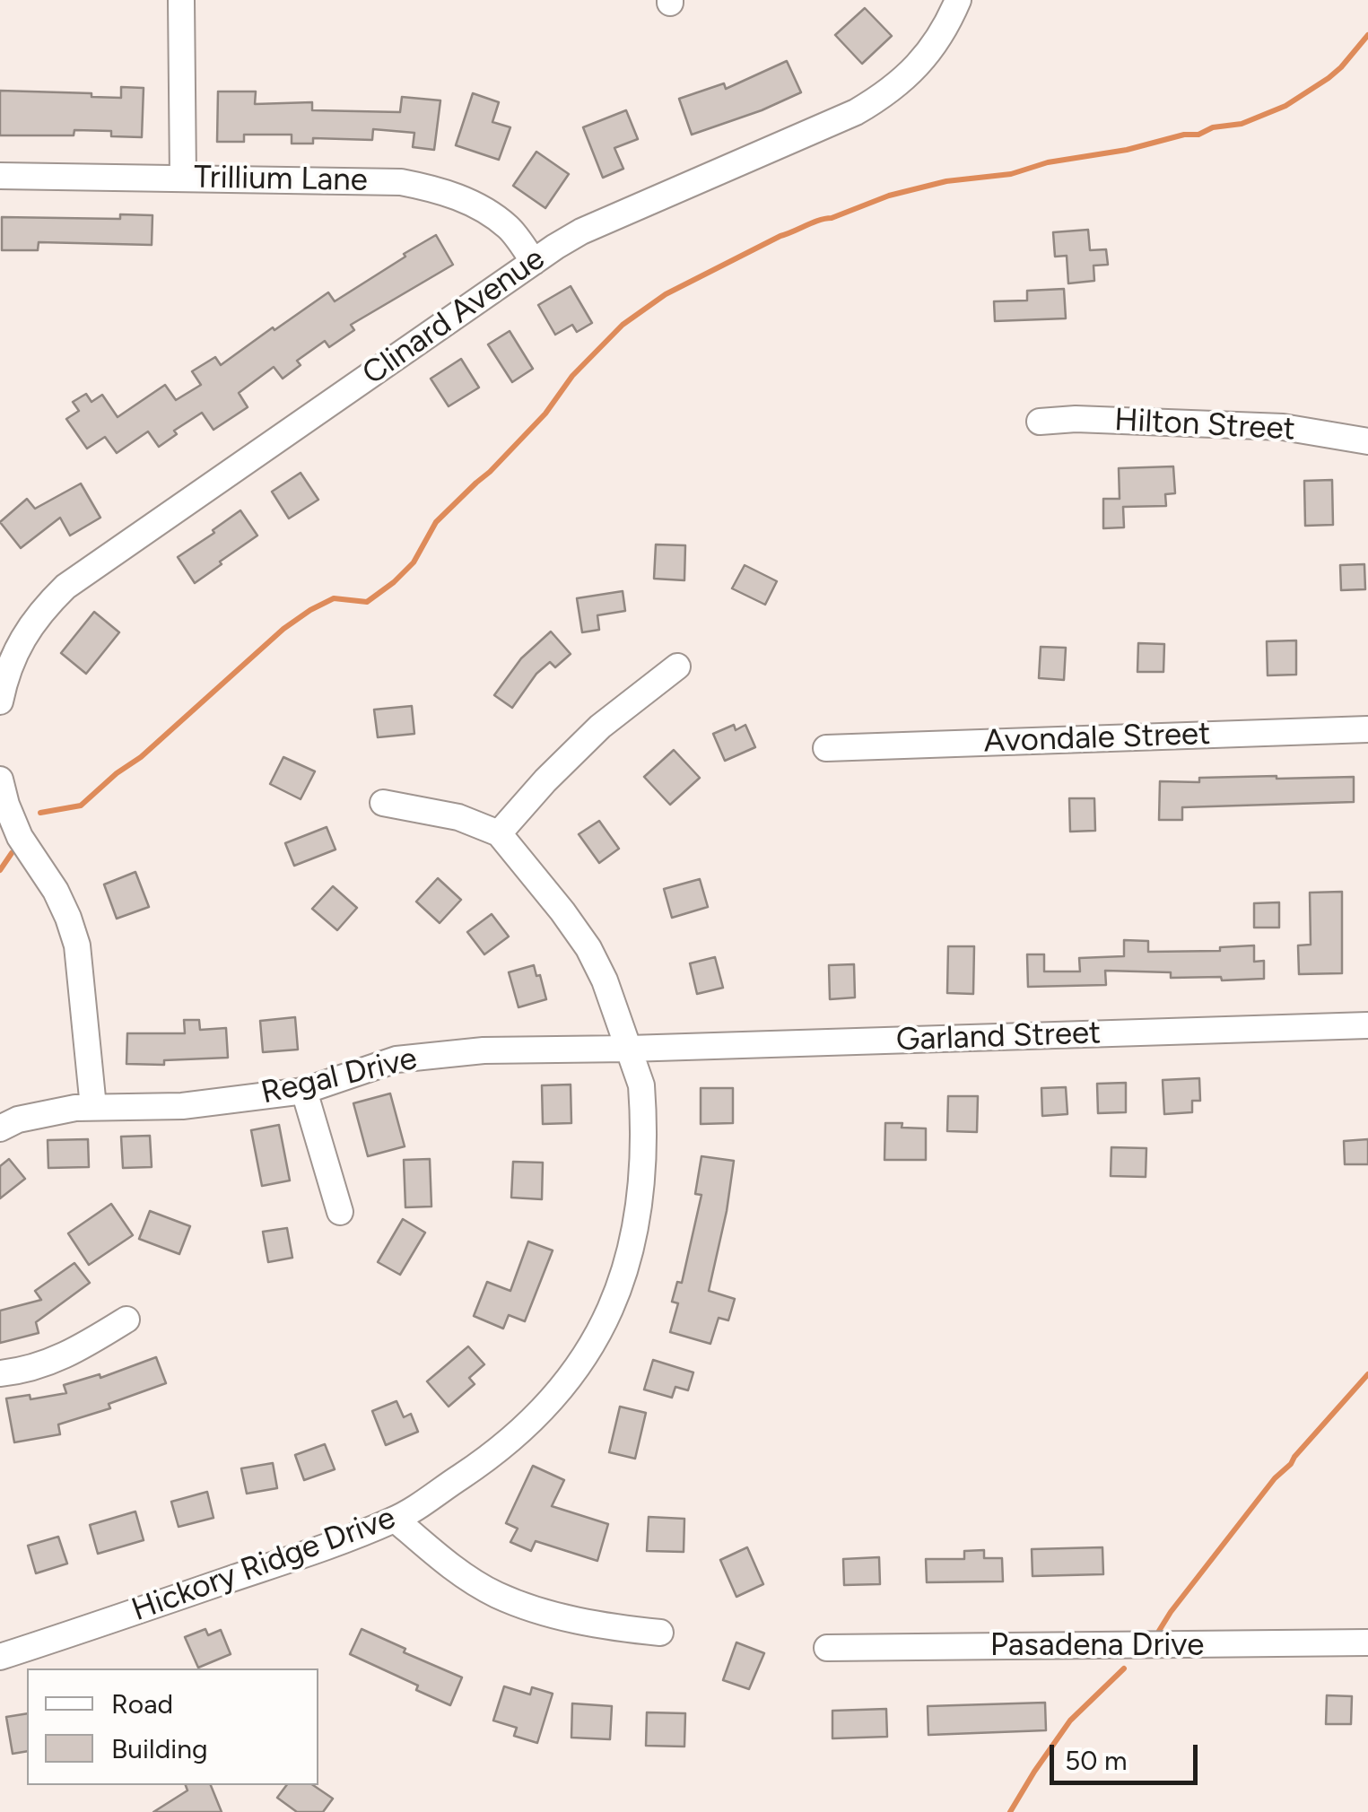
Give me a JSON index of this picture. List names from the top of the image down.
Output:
{
  "streets": {
    "street": [
      "Trillium Lane",
      "Clinard Avenue",
      "Hilton Street",
      "Avondale Street",
      "Garland Street",
      "Regal Drive",
      "Hickory Ridge Drive",
      "Pasadena Drive"
    ]
  },
  "crossings": [
    ["Trillium Lane", "Clinard Avenue"],
    ["Garland Street", "Regal Drive"],
    ["Garland Street", "Hickory Ridge Drive"],
    ["Regal Drive", "Hickory Ridge Drive"]
  ],
  "legend": ["Road", "Building"],
  "scale_bar": "50 m"
}
